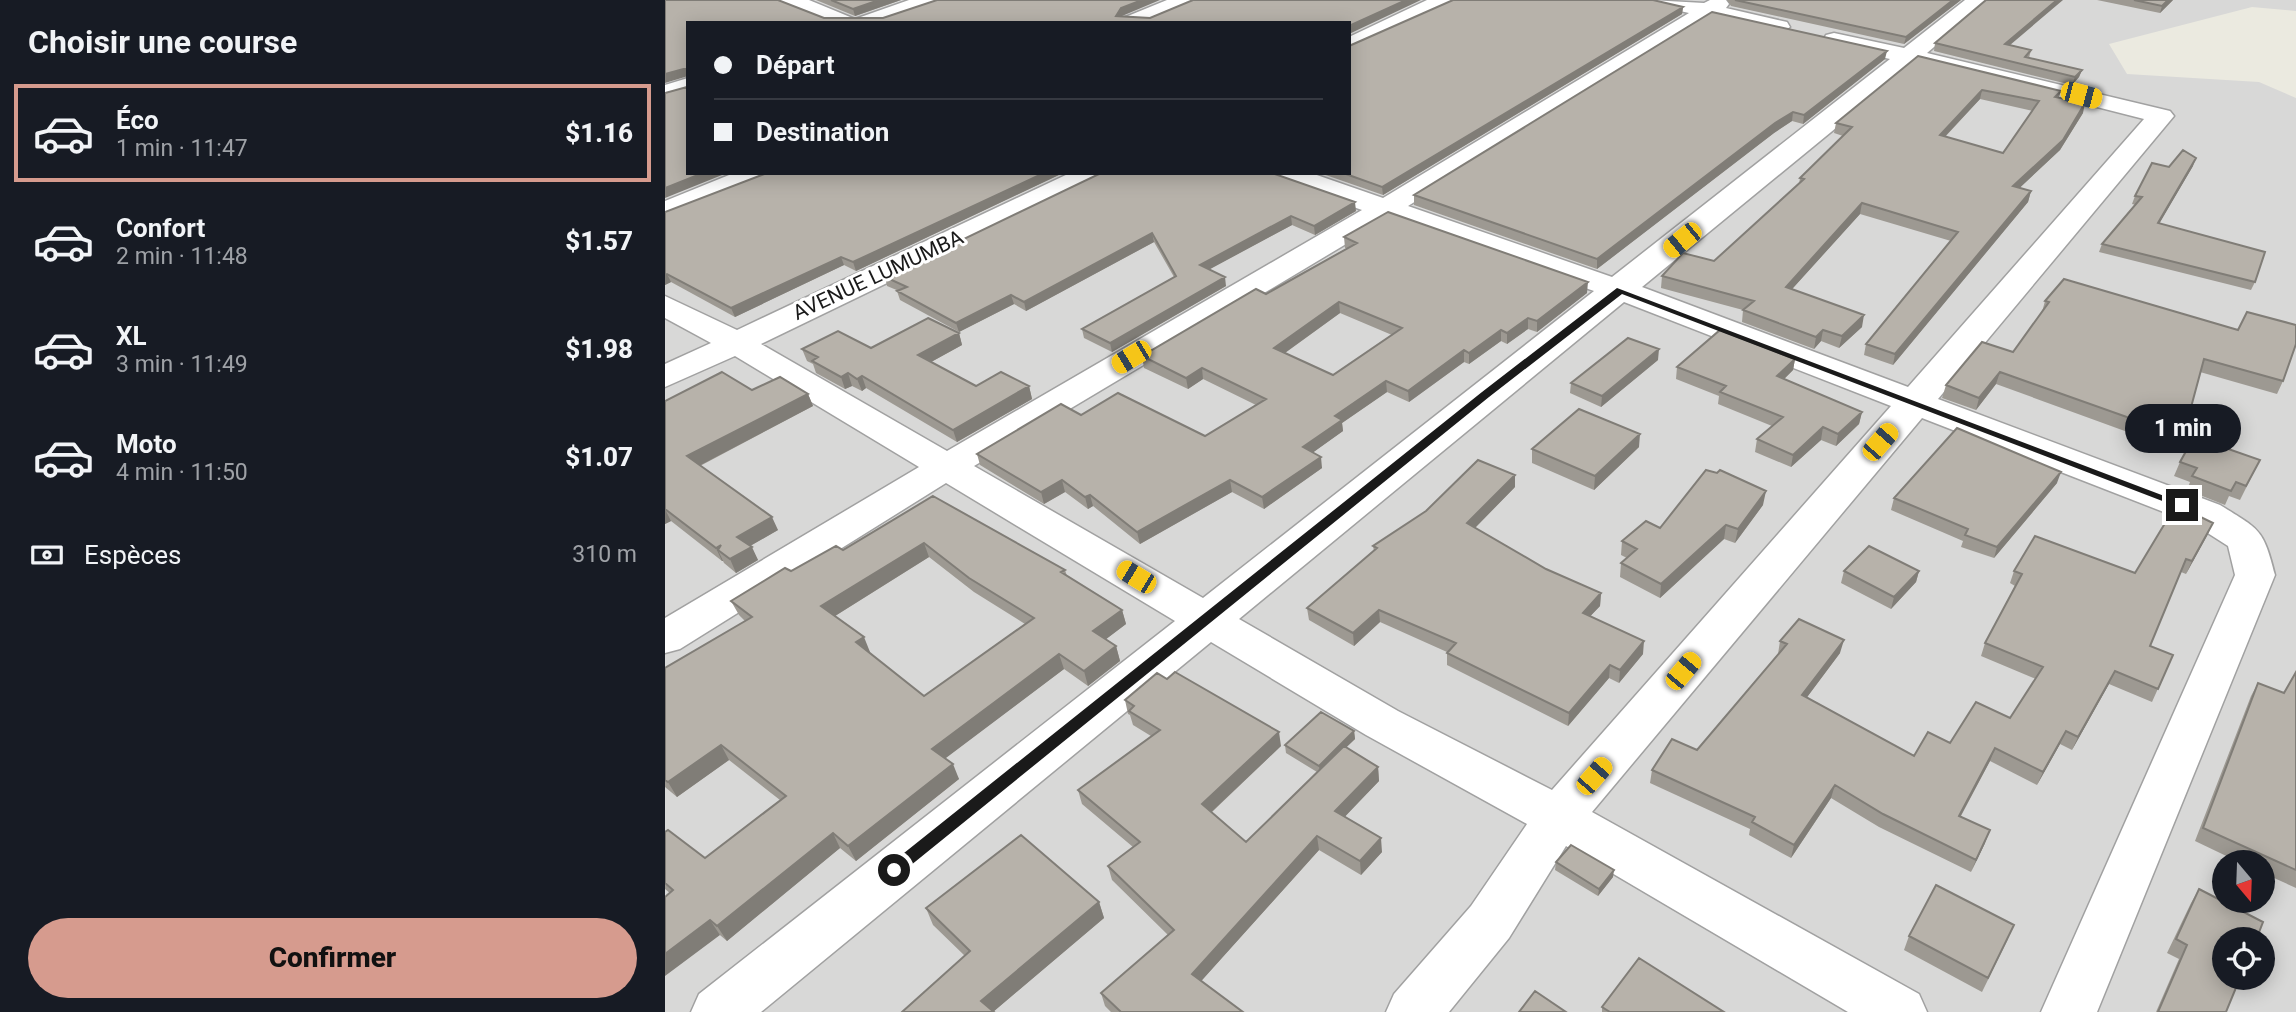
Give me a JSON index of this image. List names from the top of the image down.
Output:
{
  "streets": {
    "street": ["AVENUE LUMUMBA"]
  },
  "north": "bottom",
  "page": {
    "heading": "Choisir une course",
    "banner": ["Départ", "Destination"],
    "list": [
      {
        "name": "Éco",
        "note": "1 min · 11:47",
        "value": "$1.16"
      },
      {
        "name": "Confort",
        "note": "2 min · 11:48",
        "value": "$1.57"
      },
      {
        "name": "XL",
        "note": "3 min · 11:49",
        "value": "$1.98"
      },
      {
        "name": "Moto",
        "note": "4 min · 11:50",
        "value": "$1.07"
      }
    ],
    "bubble": "1 min",
    "pay": ["Espèces", "310 m"],
    "buttons": "Confirmer"
  }
}
